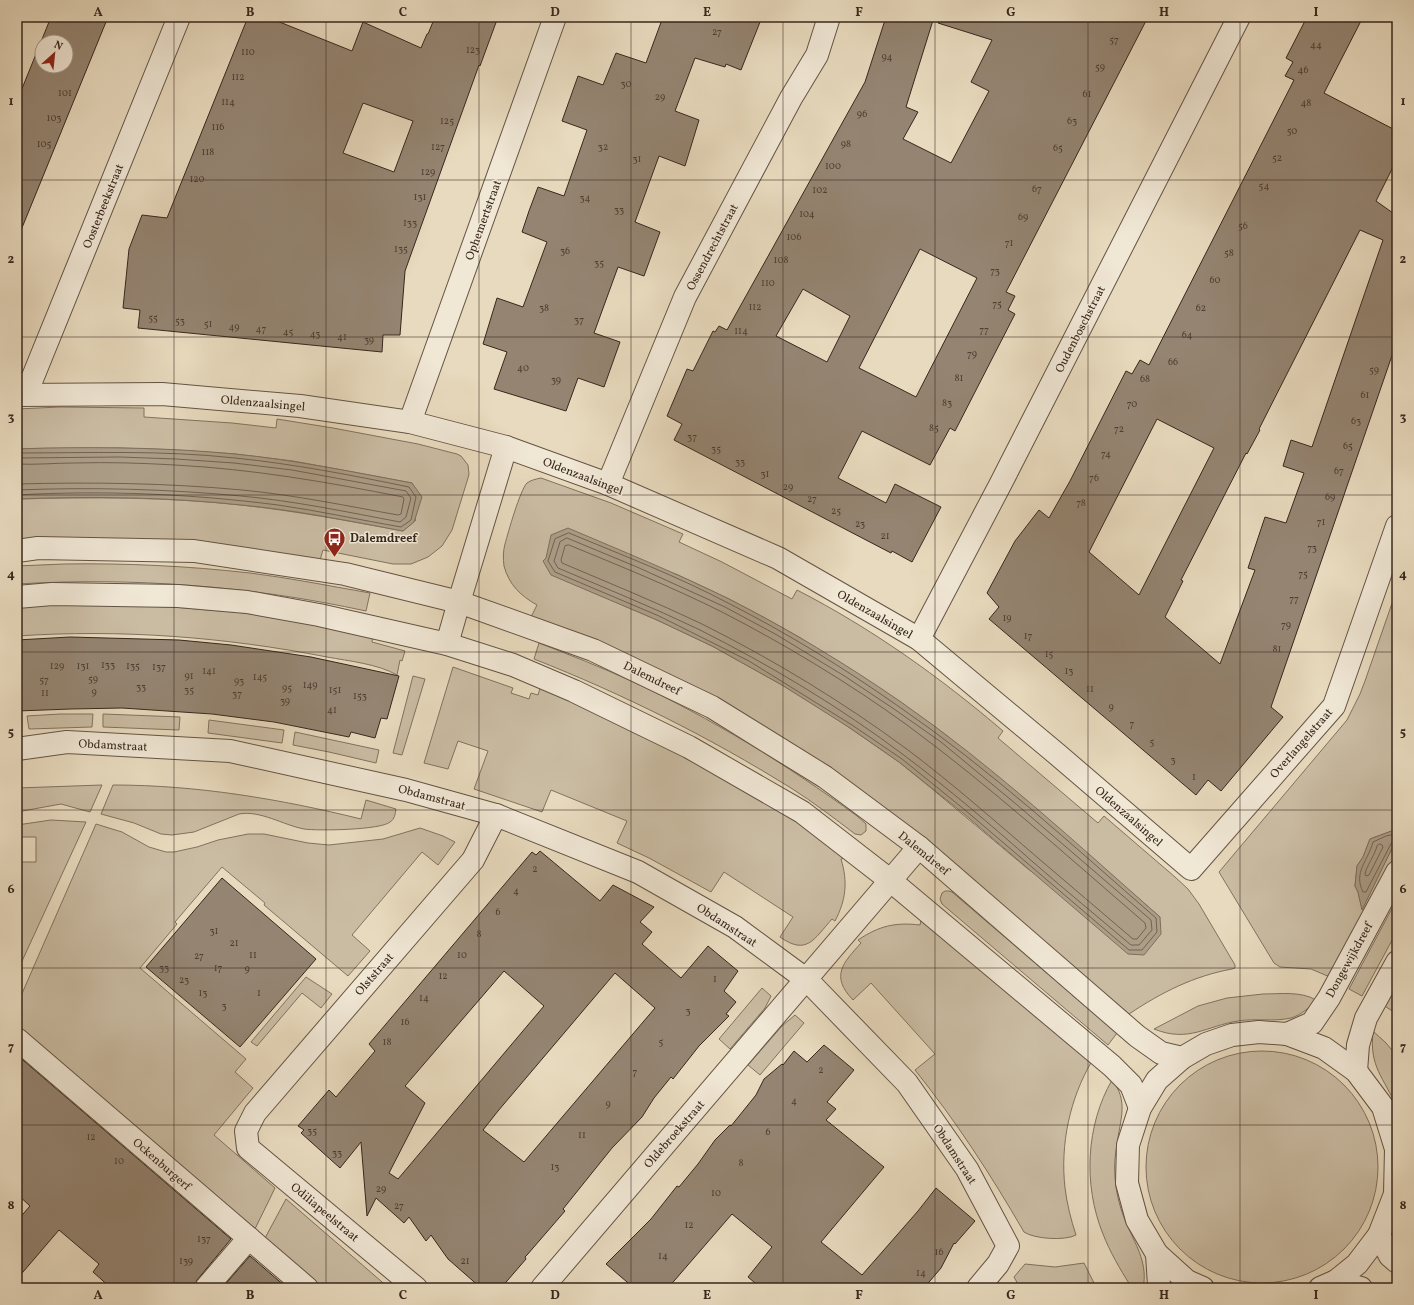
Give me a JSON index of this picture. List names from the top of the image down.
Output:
{
  "streets": {
    "street": [
      "Oosterbeekstraat",
      "Ophemertstraat",
      "Ossendrechtstraat",
      "Oudenboschstraat",
      "Oldenzaalsingel",
      "Dalemdreef",
      "Overlangelstraat",
      "Obdamstraat",
      "Dongewijkdreef",
      "Olststraat",
      "Oldebroekstraat",
      "Ockenburgerf",
      "Odiliapeelstraat"
    ]
  },
  "crossings": [
    ["Oosterbeekstraat", "Oldenzaalsingel"],
    ["Ophemertstraat", "Oldenzaalsingel"],
    ["Ossendrechtstraat", "Oldenzaalsingel"],
    ["Oudenboschstraat", "Oldenzaalsingel"],
    ["Oldenzaalsingel", "Overlangelstraat"],
    ["Obdamstraat", "Olststraat"],
    ["Obdamstraat", "Oldebroekstraat"],
    ["Olststraat", "Odiliapeelstraat"]
  ],
  "places": {
    "bus stop": ["Dalemdreef"]
  },
  "house_numbers": [
    "27",
    "57",
    "44",
    "123",
    "110",
    "94",
    "59",
    "46",
    "112",
    "30",
    "101",
    "61",
    "29",
    "114",
    "48",
    "96",
    "103",
    "125",
    "63",
    "116",
    "50",
    "105",
    "98",
    "127",
    "32",
    "65",
    "118",
    "52",
    "31",
    "100",
    "129",
    "120",
    "54",
    "67",
    "102",
    "131",
    "34",
    "33",
    "104",
    "69",
    "133",
    "56",
    "106",
    "71",
    "135",
    "36",
    "58",
    "108",
    "35",
    "73",
    "60",
    "110",
    "75",
    "112",
    "38",
    "62",
    "55",
    "37",
    "53",
    "51",
    "49",
    "47",
    "77",
    "114",
    "45",
    "43",
    "64",
    "41",
    "39",
    "79",
    "66",
    "40",
    "59",
    "81",
    "68",
    "39",
    "61",
    "83",
    "70",
    "63",
    "85",
    "72",
    "37",
    "65",
    "35",
    "74",
    "33",
    "67",
    "31",
    "76",
    "29",
    "69",
    "27",
    "78",
    "25",
    "71",
    "23",
    "21",
    "73",
    "75",
    "77",
    "19",
    "79",
    "17",
    "81",
    "15",
    "133",
    "129",
    "131",
    "135",
    "137",
    "141",
    "13",
    "91",
    "145",
    "59",
    "57",
    "93",
    "149",
    "33",
    "95",
    "11",
    "35",
    "151",
    "9",
    "11",
    "37",
    "153",
    "39",
    "9",
    "41",
    "7",
    "5",
    "3",
    "1",
    "2",
    "4",
    "6",
    "31",
    "8",
    "21",
    "11",
    "10",
    "27",
    "33",
    "17",
    "9",
    "12",
    "1",
    "23",
    "13",
    "1",
    "14",
    "3",
    "3",
    "16",
    "18",
    "5",
    "2",
    "7",
    "4",
    "9",
    "35",
    "6",
    "11",
    "12",
    "33",
    "10",
    "8",
    "13",
    "29",
    "10",
    "27",
    "12",
    "137",
    "16",
    "14",
    "139",
    "21",
    "14"
  ],
  "north": "top right",
  "grid": {
    "columns": [
      "A",
      "B",
      "C",
      "D",
      "E",
      "F",
      "G",
      "H",
      "I"
    ],
    "rows": [
      "1",
      "2",
      "3",
      "4",
      "5",
      "6",
      "7",
      "8"
    ]
  }
}
